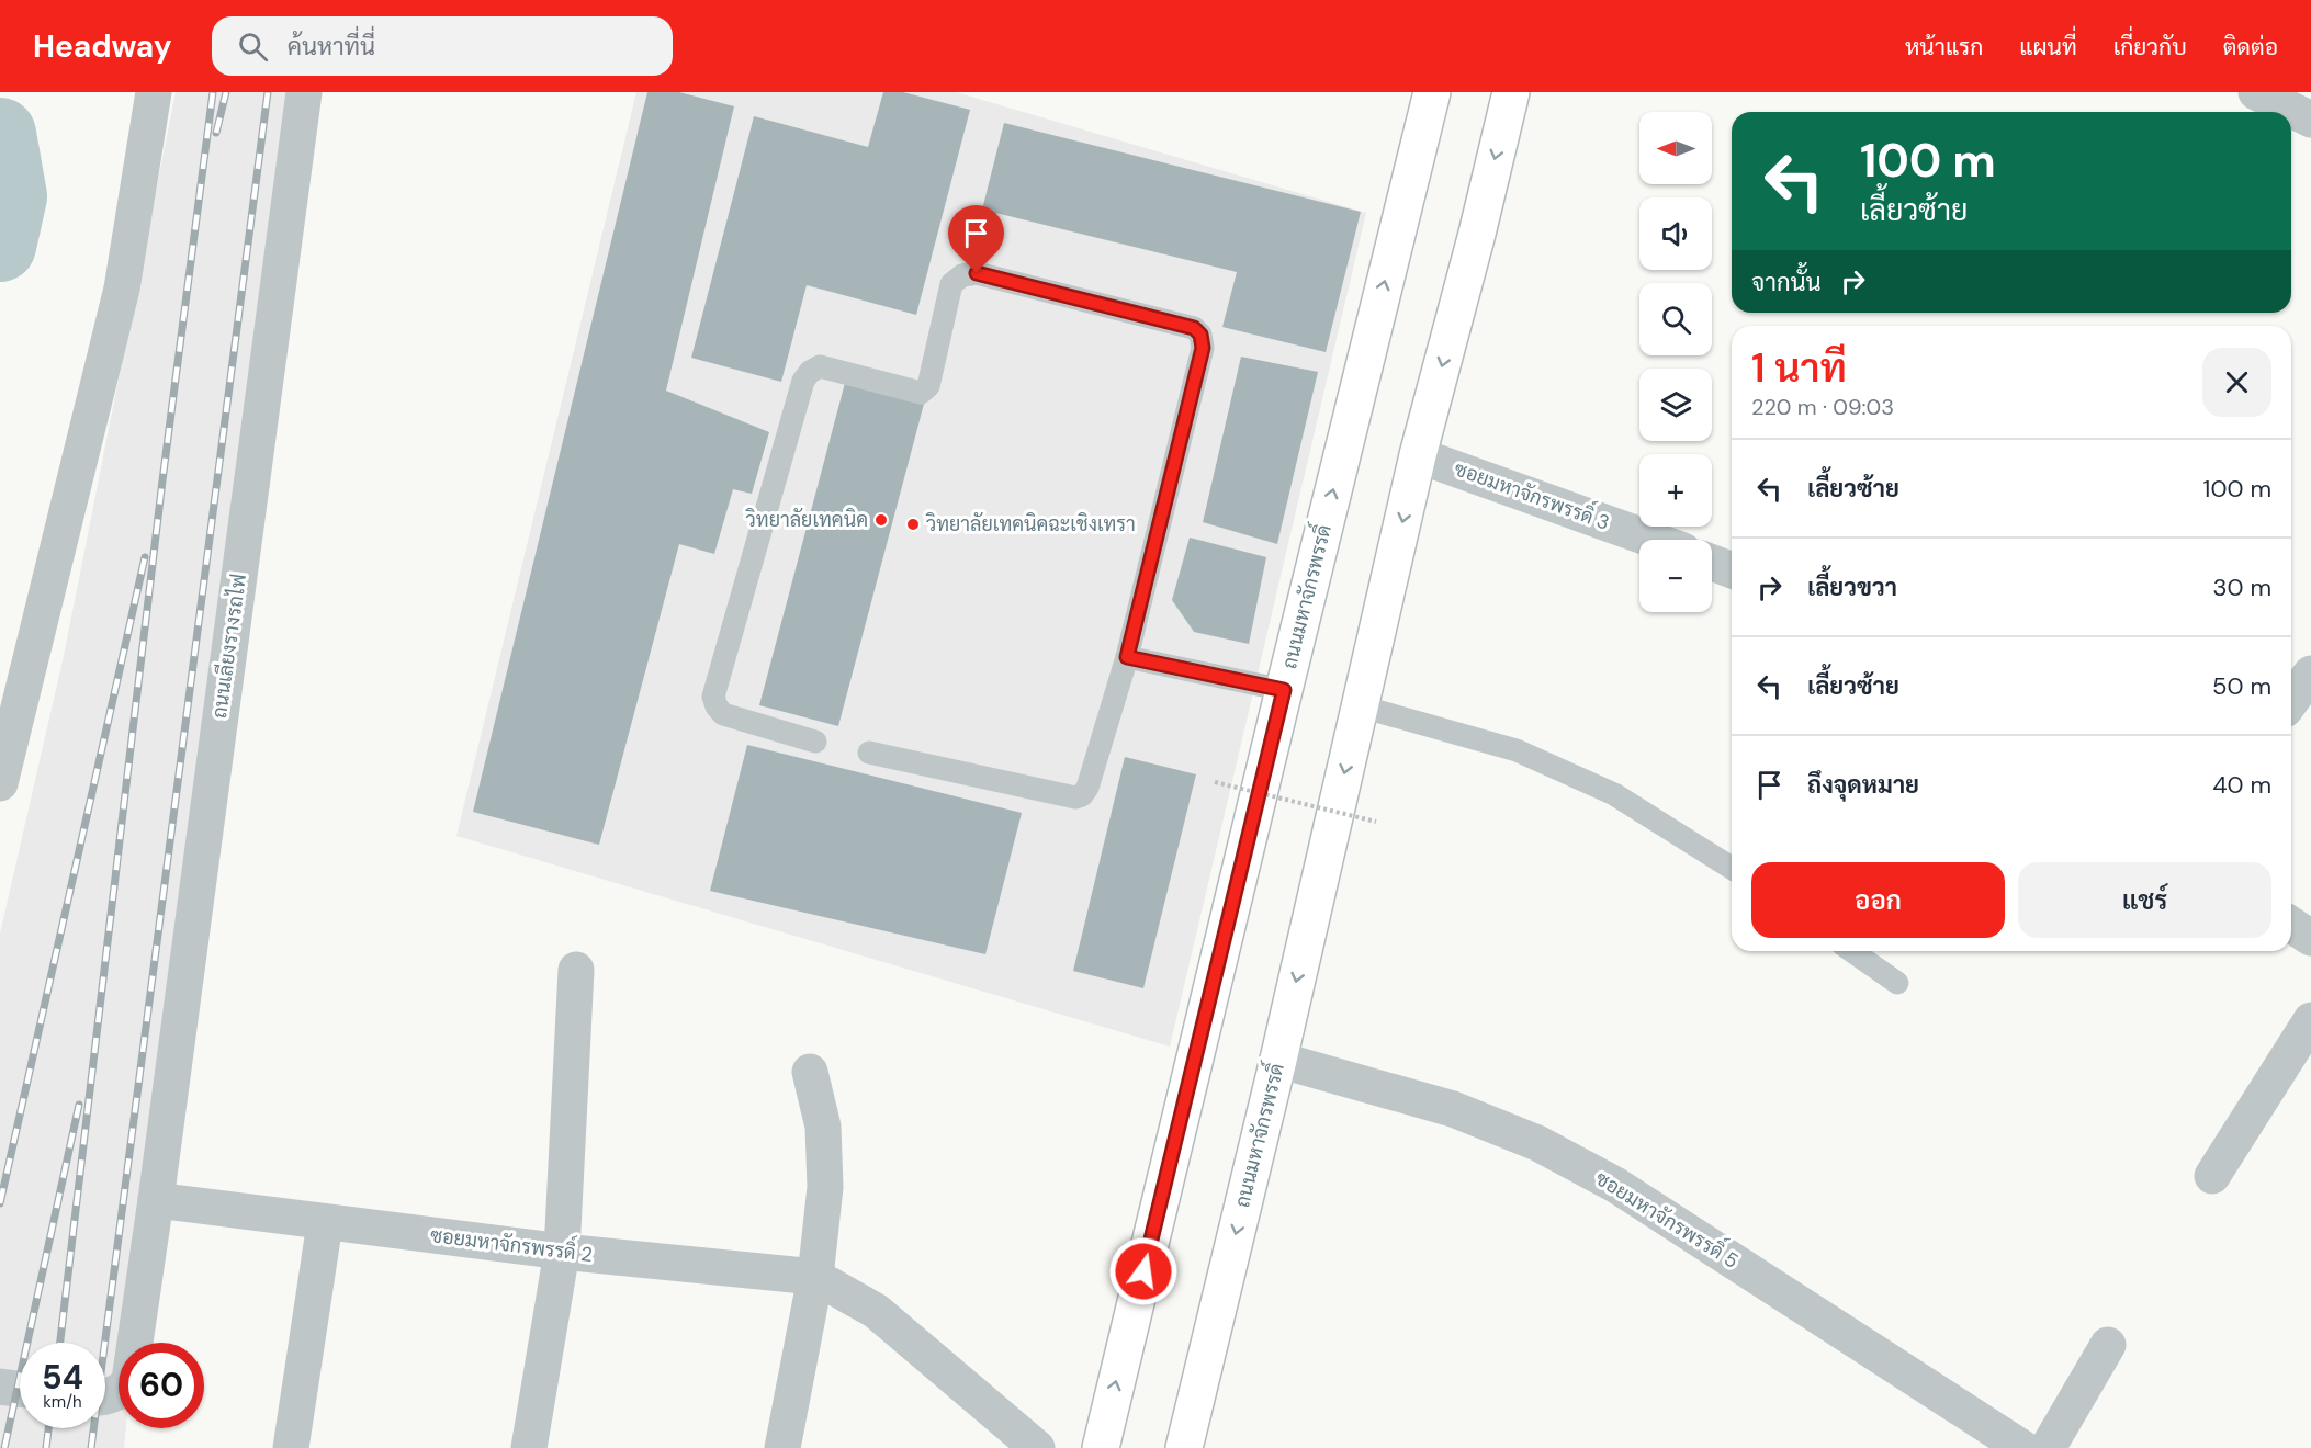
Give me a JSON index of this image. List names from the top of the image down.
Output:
{
  "streets": {
    "main road": ["ถนนมหาจักรพรรดิ์"],
    "street": [
      "ซอยมหาจักรพรรดิ์ 3",
      "ถนนเลียงรางรถไฟ",
      "ซอยมหาจักรพรรดิ์ 5",
      "ซอยมหาจักรพรรดิ์ 2"
    ]
  },
  "crossings": [
    ["ซอยมหาจักรพรรดิ์ 3", "ถนนมหาจักรพรรดิ์"],
    ["ถนนมหาจักรพรรดิ์", "ซอยมหาจักรพรรดิ์ 5"],
    ["ถนนเลียงรางรถไฟ", "ซอยมหาจักรพรรดิ์ 2"]
  ],
  "places": ["วิทยาลัยเทคนิค", "วิทยาลัยเทคนิคฉะเชิงเทรา"],
  "north": "left",
  "page": {
    "header": "Headway",
    "search": "ค้นหาที่นี่",
    "nav": [
      "หน้าแรก",
      "แผนที่",
      "เกี่ยวกับ",
      "ติดต่อ"
    ],
    "map_buttons": ["+", "−"],
    "turn": ["100 m", "เลี้ยวซ้าย"],
    "then": "จากนั้น",
    "heading": ["1 นาที", "220 m · 09:03"],
    "list": [
      {
        "name": "เลี้ยวซ้าย",
        "value": "100 m"
      },
      {
        "name": "เลี้ยวขวา",
        "value": "30 m"
      },
      {
        "name": "เลี้ยวซ้าย",
        "value": "50 m"
      },
      {
        "name": "ถึงจุดหมาย",
        "value": "40 m"
      }
    ],
    "buttons": ["ออก", "แชร์"],
    "speed": "54 km/h",
    "limit": "60"
  }
}
